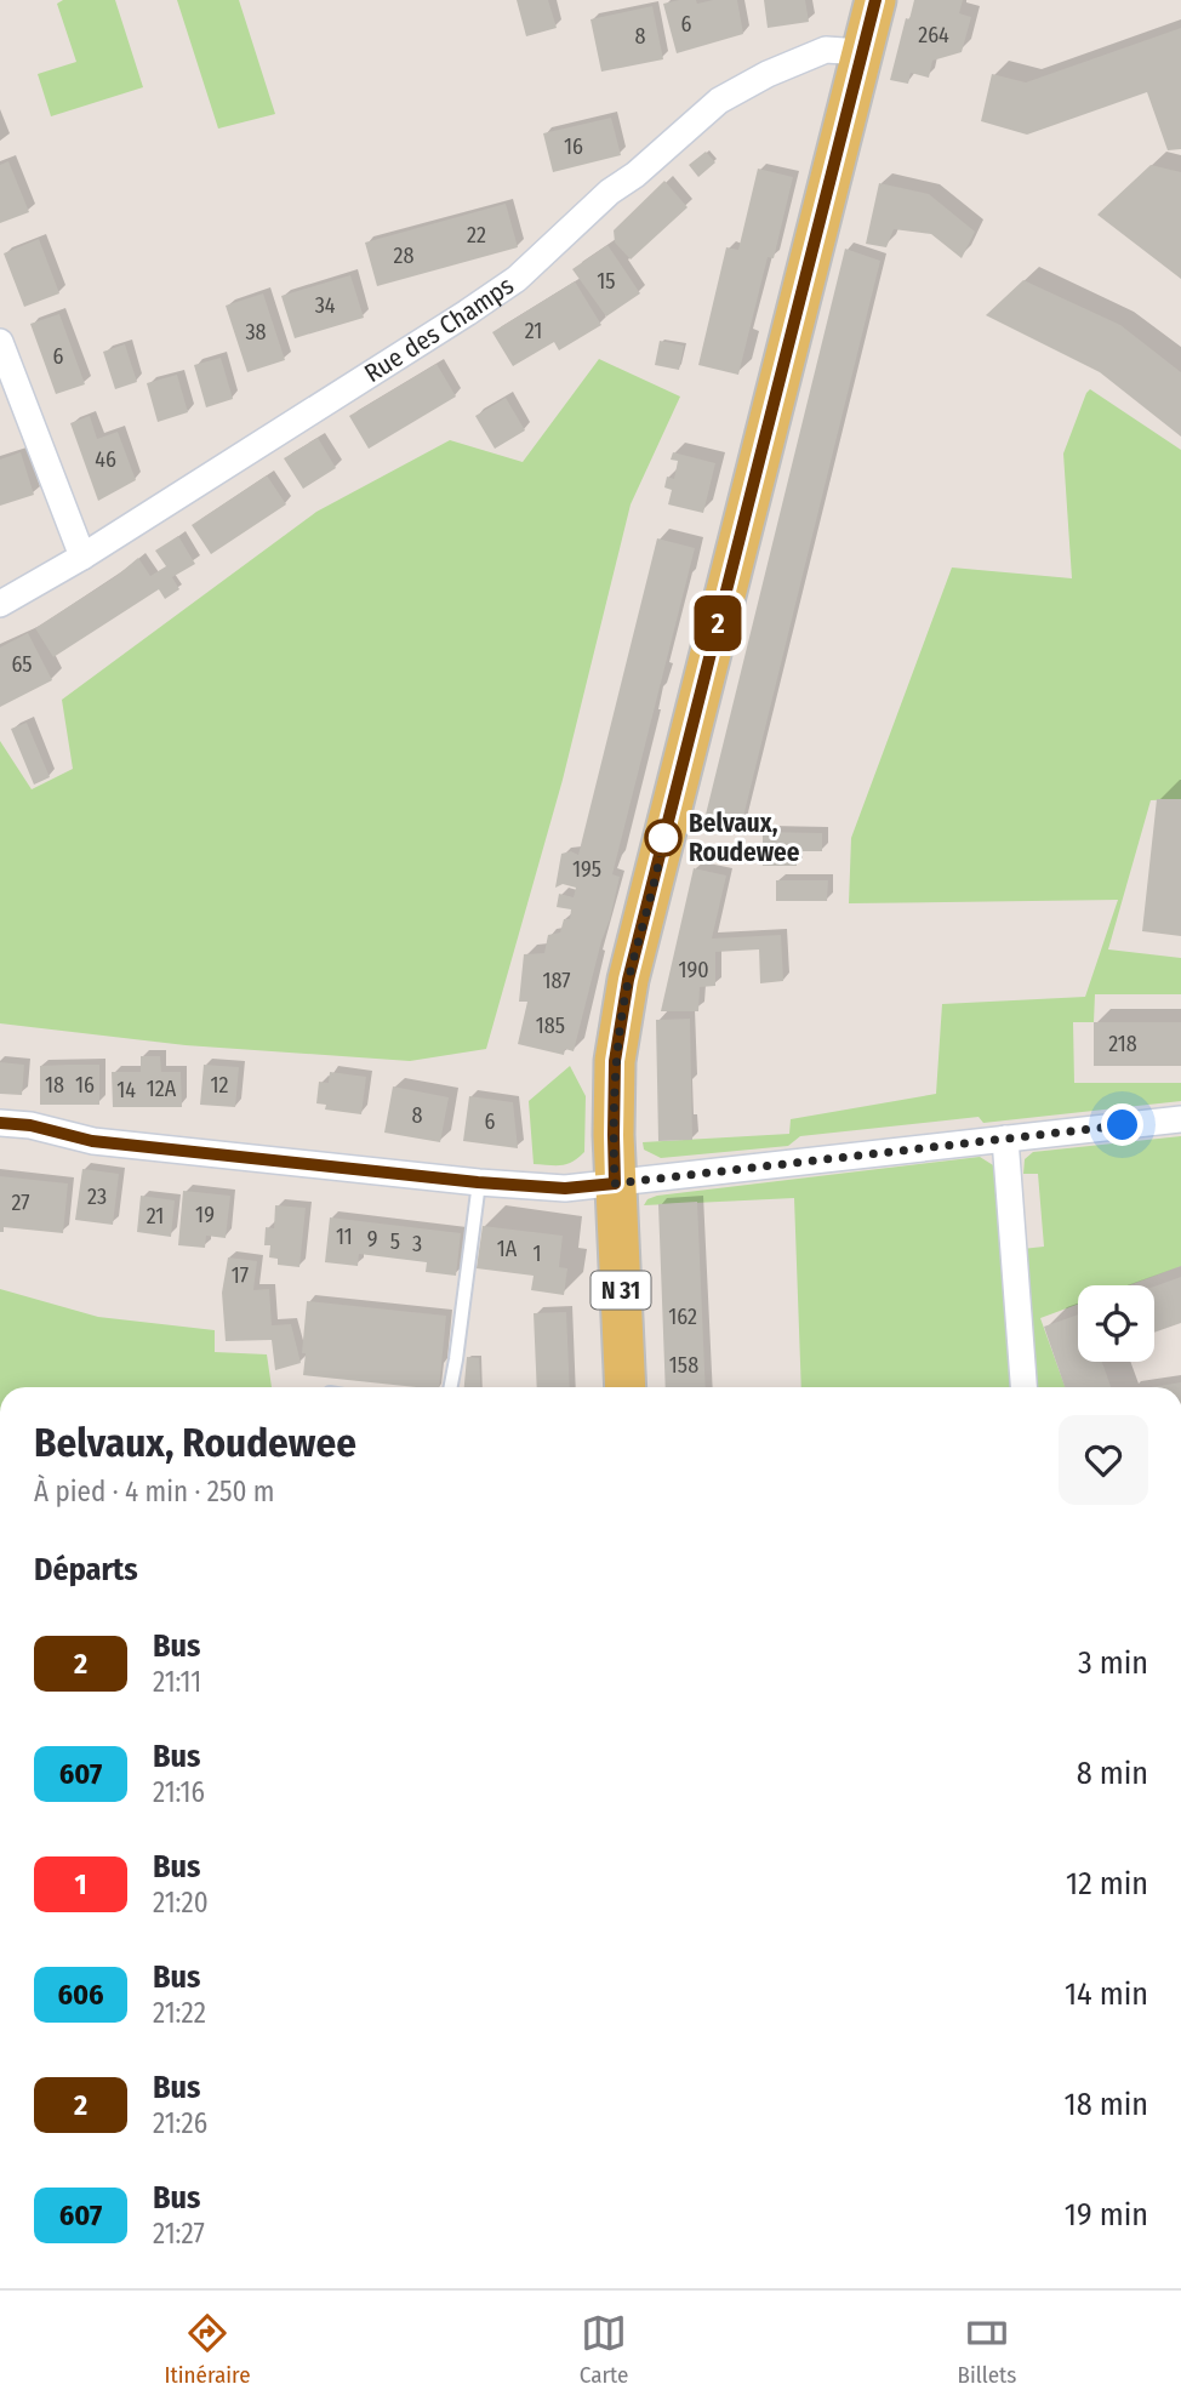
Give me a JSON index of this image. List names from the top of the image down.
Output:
{
  "streets": {
    "main road": ["N 31"],
    "street": ["Rue des Champs"]
  },
  "crossings": [
    ["Rue des Champs", "N 31"]
  ],
  "places": ["Belvaux, Roudewee"],
  "lines": ["bus line 2"],
  "house_numbers": [
    "6",
    "264",
    "8",
    "16",
    "22",
    "28",
    "15",
    "34",
    "21",
    "38",
    "6",
    "46",
    "65",
    "195",
    "190",
    "187",
    "185",
    "218",
    "18",
    "16",
    "12",
    "12A",
    "14",
    "8",
    "6",
    "23",
    "27",
    "19",
    "21",
    "11",
    "9",
    "5",
    "3",
    "1A",
    "1",
    "17",
    "162",
    "158"
  ],
  "page": {
    "on_map": "2",
    "heading": [
      ["Belvaux, Roudewee", "À pied · 4 min · 250 m"],
      "Départs"
    ],
    "list": [
      {
        "mark": "2",
        "name": "Bus",
        "note": "21:11",
        "value": "3 min"
      },
      {
        "mark": "607",
        "name": "Bus",
        "note": "21:16",
        "value": "8 min"
      },
      {
        "mark": "1",
        "name": "Bus",
        "note": "21:20",
        "value": "12 min"
      },
      {
        "mark": "606",
        "name": "Bus",
        "note": "21:22",
        "value": "14 min"
      },
      {
        "mark": "2",
        "name": "Bus",
        "note": "21:26",
        "value": "18 min"
      },
      {
        "mark": "607",
        "name": "Bus",
        "note": "21:27",
        "value": "19 min"
      }
    ],
    "tabs": ["Itinéraire", "Carte", "Billets"]
  }
}
